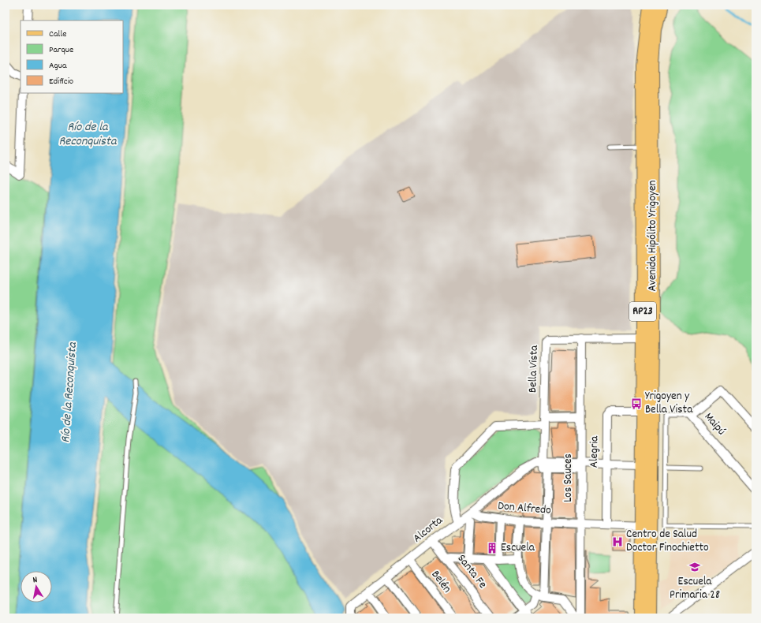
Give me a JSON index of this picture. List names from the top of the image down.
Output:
{
  "streets": {
    "main road": ["Avenida Hipólito Yrigoyen", "RP23"],
    "street": [
      "Bella Vista",
      "Maipú",
      "Alegria",
      "Los Sauces",
      "Don Alfredo",
      "Alcorta",
      "Santa Fe",
      "Belén"
    ]
  },
  "crossings": [
    ["Avenida Hipólito Yrigoyen", "Bella Vista"],
    ["Avenida Hipólito Yrigoyen", "Alegria"],
    ["Avenida Hipólito Yrigoyen", "Don Alfredo"],
    ["Avenida Hipólito Yrigoyen", "Alcorta"],
    ["Bella Vista", "Los Sauces"],
    ["Bella Vista", "Don Alfredo"],
    ["Bella Vista", "Alcorta"],
    ["Alegria", "Don Alfredo"],
    ["Alegria", "Alcorta"],
    ["Los Sauces", "Don Alfredo"],
    ["Los Sauces", "Alcorta"],
    ["Don Alfredo", "Alcorta"],
    ["Alcorta", "Santa Fe"],
    ["Alcorta", "Belén"]
  ],
  "water": ["Río de la Reconquista"],
  "places": {
    "bus stop": ["Yrigoyen y Bella Vista"],
    "hospital": ["Centro de Salud Doctor Finochietto"],
    "building": ["Escuela"],
    "school or university": ["Escuela Primaria 28"]
  },
  "legend": [
    "Calle",
    "Parque",
    "Agua",
    "Edificio"
  ],
  "north": "top"
}
